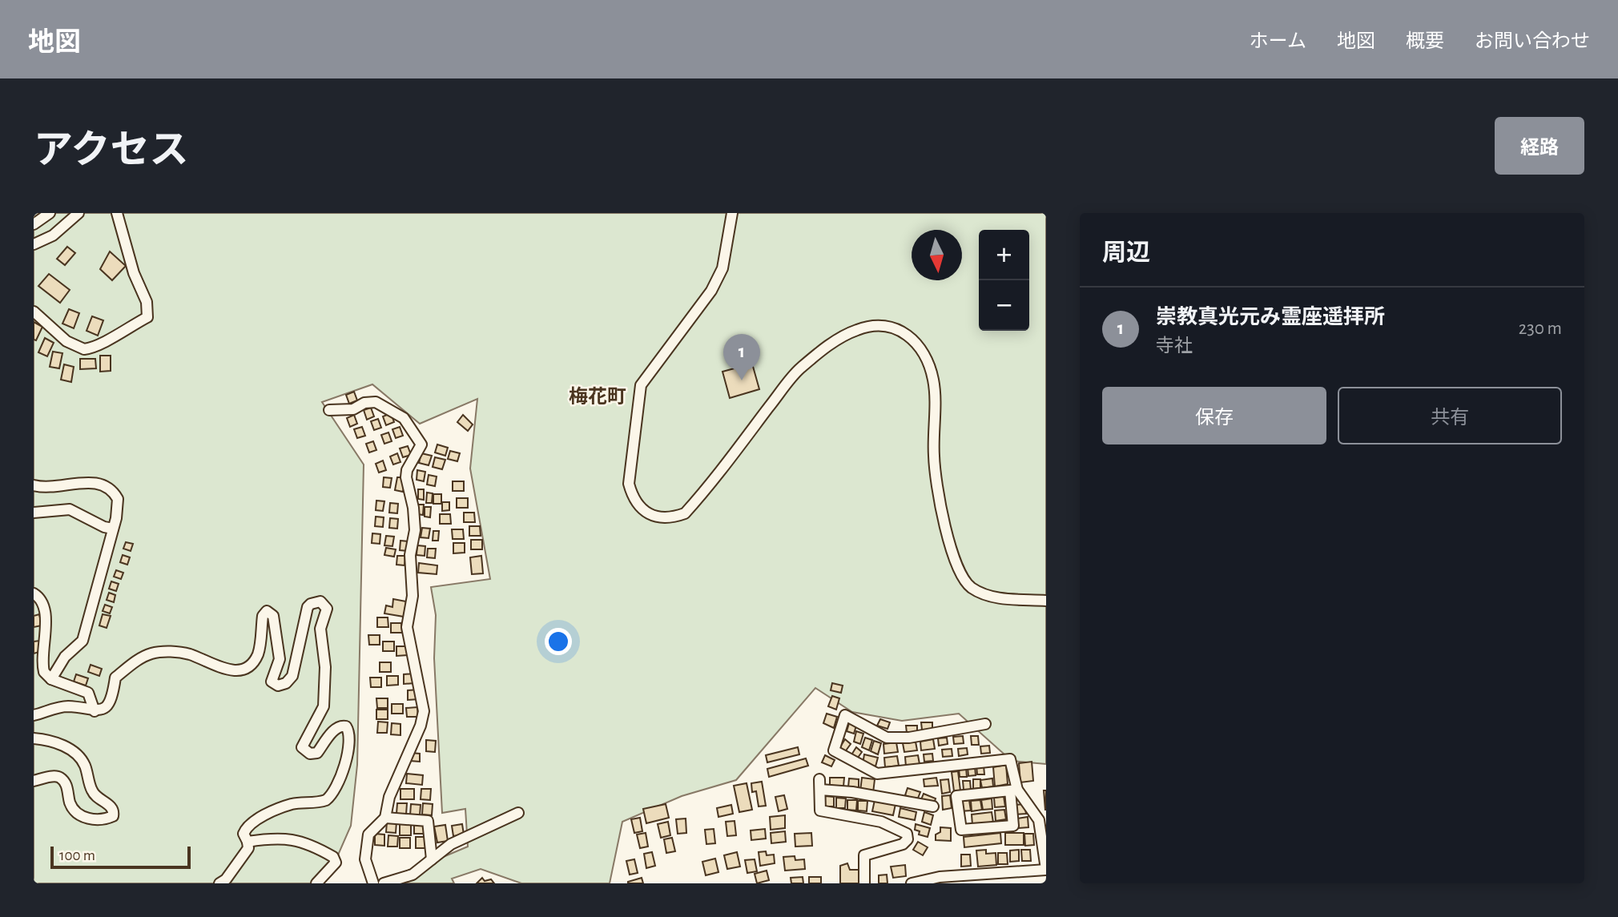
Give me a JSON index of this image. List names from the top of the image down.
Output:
{
  "districts": ["梅花町"],
  "scale_bar": "100 m",
  "north": "bottom",
  "page": {
    "header": "地図",
    "nav": [
      "ホーム",
      "地図",
      "概要",
      "お問い合わせ"
    ],
    "title": "アクセス",
    "buttons": [
      "経路",
      ["保存", "共有"]
    ],
    "heading": "周辺",
    "map_buttons": ["+", "−"],
    "list": [
      {
        "mark": "1",
        "name": "崇教真光元み霊座遥拝所",
        "note": "寺社",
        "value": "230 m"
      }
    ],
    "pins": "1",
    "scale": "100 m"
  }
}
